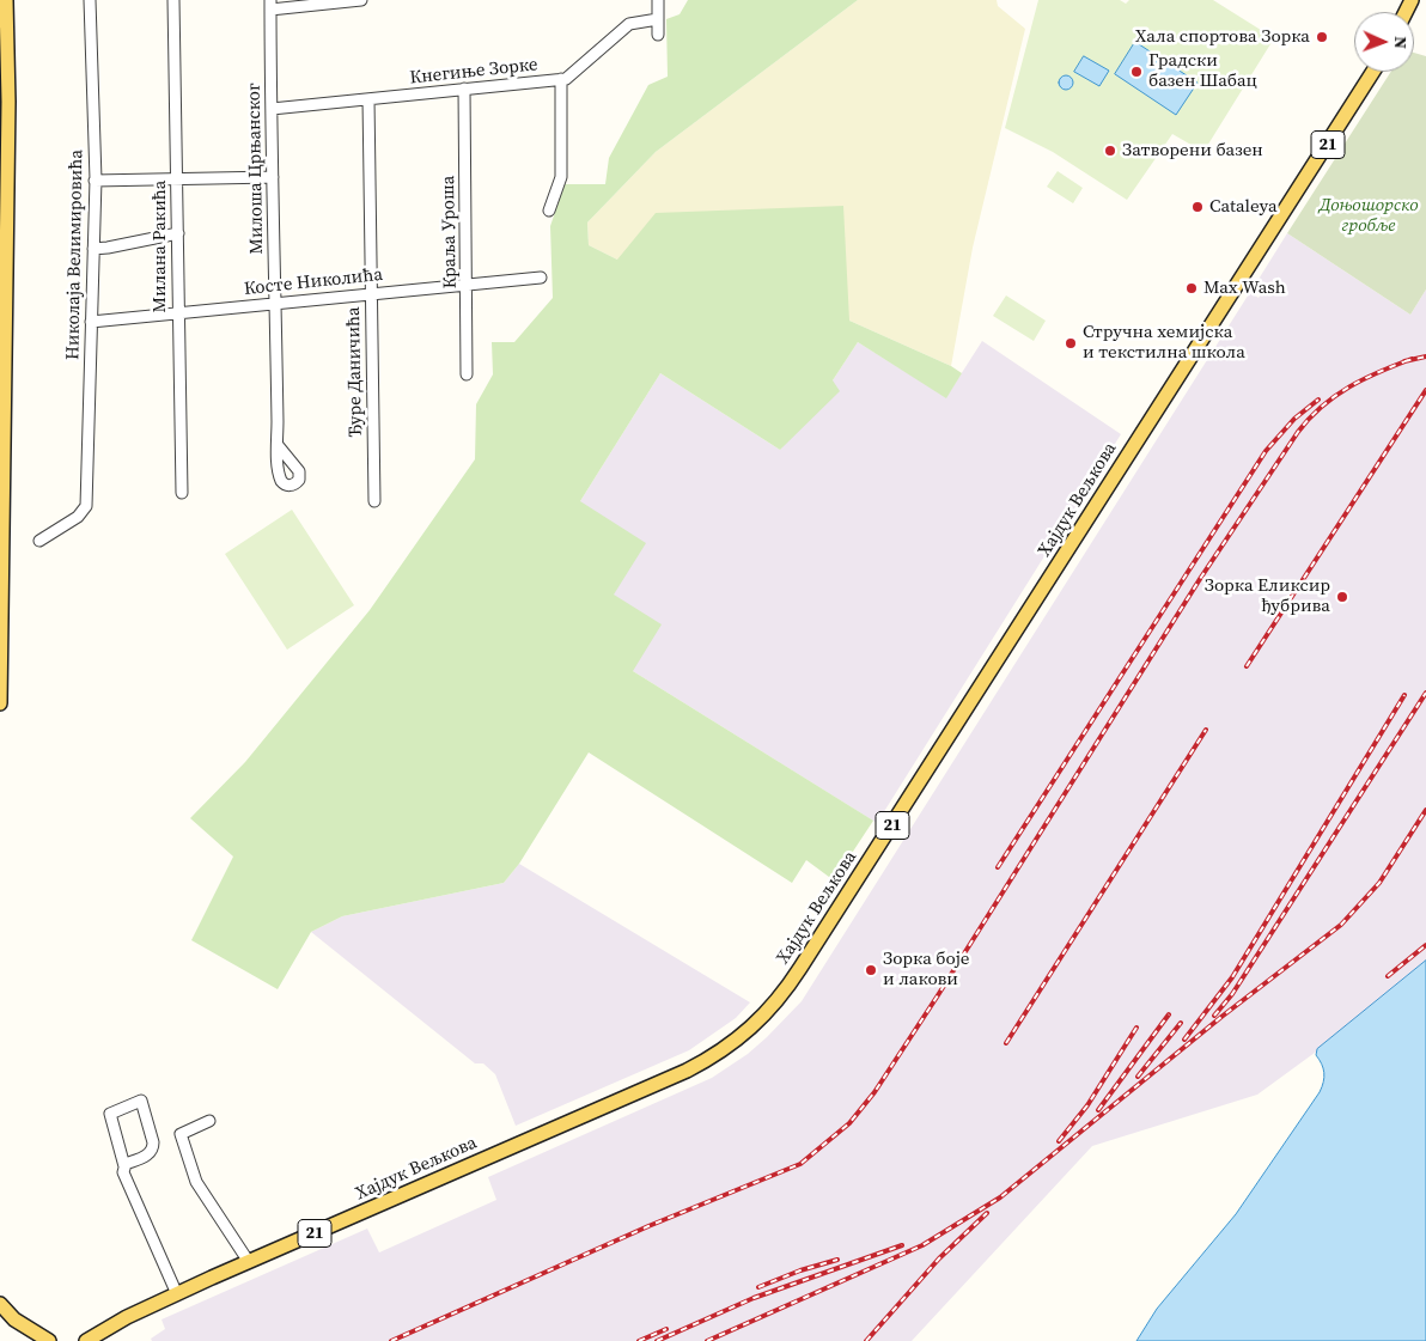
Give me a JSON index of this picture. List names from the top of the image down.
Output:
{
  "streets": {
    "main road": ["21", "Хајдук Вељкова"],
    "street": [
      "Кнегиње Зорке",
      "Милоша Црњанског",
      "Краља Уроша",
      "Милана Ракића",
      "Николаја Велимировића",
      "Косте Николића",
      "Ђуре Даничића"
    ]
  },
  "crossings": [
    ["Кнегиње Зорке", "Милоша Црњанског"],
    ["Кнегиње Зорке", "Краља Уроша"],
    ["Кнегиње Зорке", "Ђуре Даничића"],
    ["Милоша Црњанског", "Косте Николића"],
    ["Краља Уроша", "Косте Николића"],
    ["Милана Ракића", "Косте Николића"],
    ["Николаја Велимировића", "Косте Николића"],
    ["Косте Николића", "Ђуре Даничића"]
  ],
  "parks": ["Доњошорско гробље"],
  "places": [
    "Хала спортова Зорка",
    "Градски базен Шабац",
    "Затворени базен",
    "Cataleya",
    "Max Wash",
    "Стручна хемијска и текстилна школа",
    "Зорка Еликсир ђубрива",
    "Зорка боје и лакови"
  ],
  "north": "right"
}
